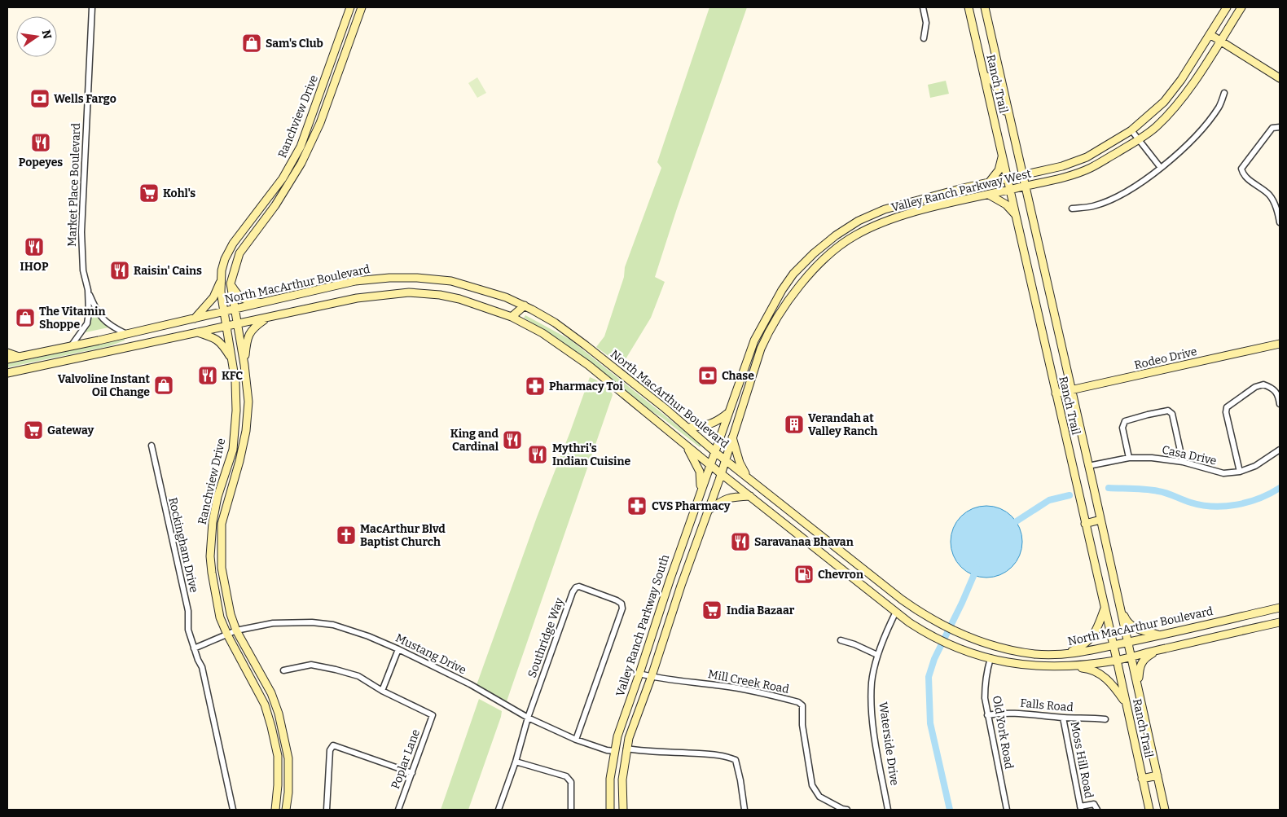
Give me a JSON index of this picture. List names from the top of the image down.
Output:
{
  "streets": {
    "main road": [
      "Ranch Trail",
      "Ranchview Drive",
      "Valley Ranch Parkway West",
      "North MacArthur Boulevard",
      "Rodeo Drive",
      "Valley Ranch Parkway South"
    ],
    "street": [
      "Market Place Boulevard",
      "Casa Drive",
      "Rockingham Drive",
      "Southridge Way",
      "Mustang Drive",
      "Mill Creek Road",
      "Falls Road",
      "Old York Road",
      "Waterside Drive",
      "Poplar Lane",
      "Moss Hill Road"
    ]
  },
  "crossings": [
    ["Ranch Trail", "Valley Ranch Parkway West"],
    ["Ranch Trail", "North MacArthur Boulevard"],
    ["Ranch Trail", "Rodeo Drive"],
    ["Ranch Trail", "Casa Drive"],
    ["Ranchview Drive", "North MacArthur Boulevard"],
    ["Ranchview Drive", "Mustang Drive"],
    ["Market Place Boulevard", "North MacArthur Boulevard"],
    ["Valley Ranch Parkway West", "North MacArthur Boulevard"],
    ["Valley Ranch Parkway West", "Valley Ranch Parkway South"],
    ["North MacArthur Boulevard", "Valley Ranch Parkway South"],
    ["Valley Ranch Parkway South", "Mustang Drive"],
    ["Valley Ranch Parkway South", "Mill Creek Road"],
    ["Southridge Way", "Mustang Drive"],
    ["Falls Road", "Old York Road"],
    ["Falls Road", "Moss Hill Road"]
  ],
  "places": {
    "shop": ["Sam's Club", "The Vitamin Shoppe", "Valvoline Instant Oil Change"],
    "bank": ["Wells Fargo", "Chase"],
    "restaurant": [
      "Popeyes",
      "IHOP",
      "Raisin' Cains",
      "KFC",
      "King and Cardinal",
      "Mythri's Indian Cuisine",
      "Saravanaa Bhavan"
    ],
    "supermarket": ["Kohl's", "Gateway", "India Bazaar"],
    "pharmacy": ["Pharmacy Toi", "CVS Pharmacy"],
    "building": ["Verandah at Valley Ranch"],
    "church": ["MacArthur Blvd Baptist Church"],
    "fuel station": ["Chevron"]
  },
  "north": "right"
}
